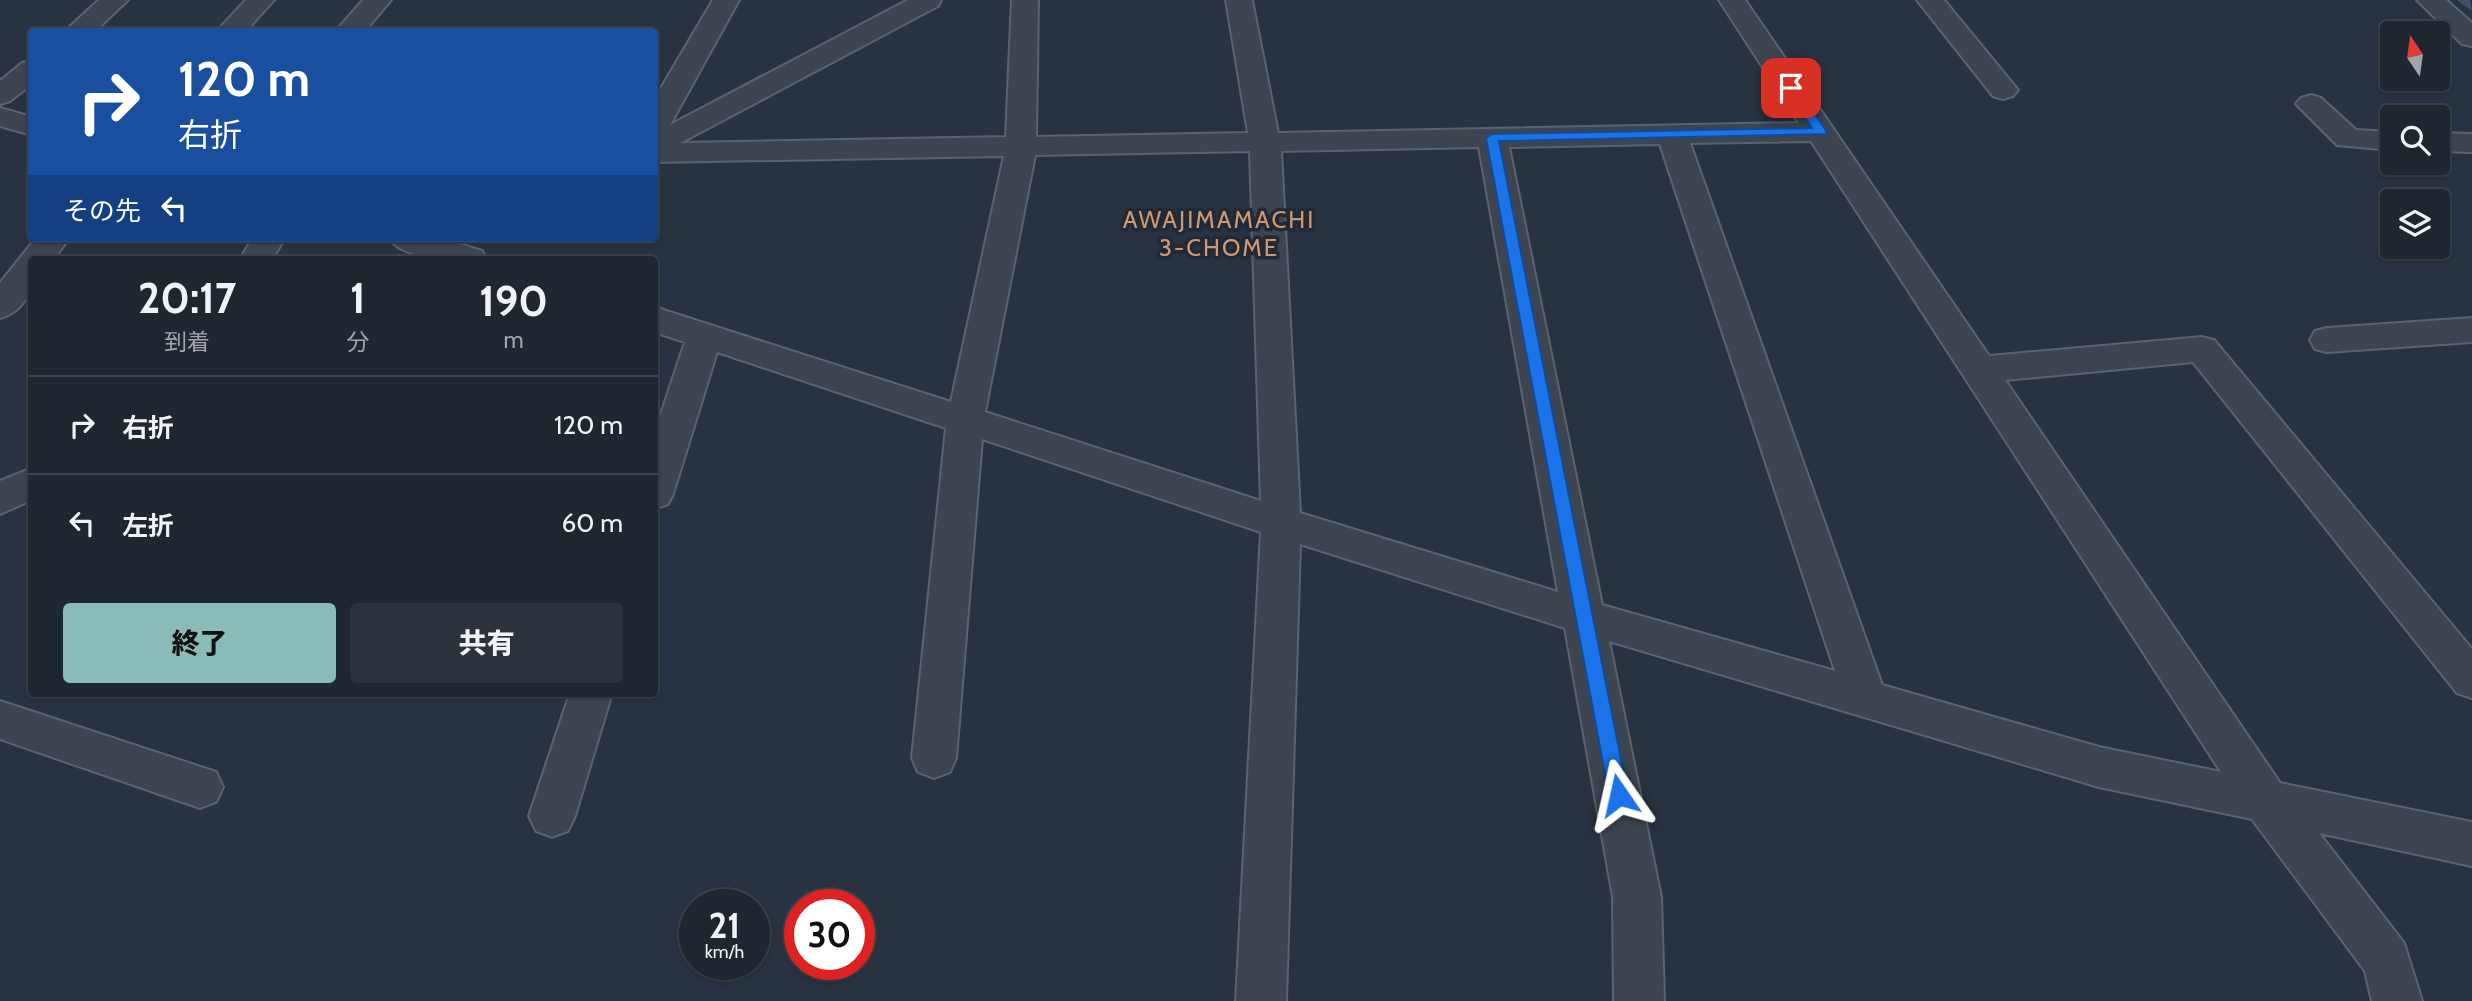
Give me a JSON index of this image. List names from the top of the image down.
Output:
{
  "districts": ["AWAJIMAMACHI 3-CHOME"],
  "north": "top",
  "page": {
    "turn": ["120 m", "右折"],
    "then": "その先",
    "eta": [
      "20:17",
      "到着",
      "1",
      "分",
      "190",
      "m"
    ],
    "list": [
      {
        "name": "右折",
        "value": "120 m"
      },
      {
        "name": "左折",
        "value": "60 m"
      }
    ],
    "buttons": ["終了", "共有"],
    "speed": "21 km/h",
    "limit": "30"
  }
}
